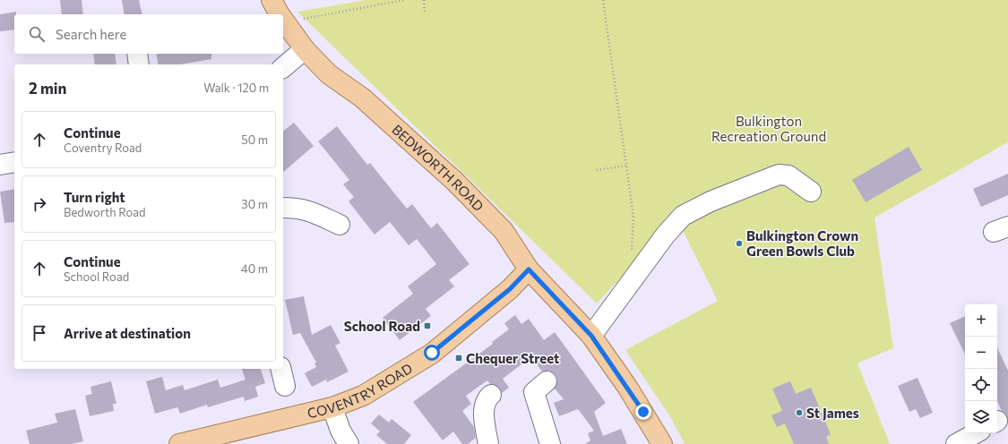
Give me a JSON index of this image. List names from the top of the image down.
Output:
{
  "streets": {
    "main road": ["BEDWORTH ROAD", "COVENTRY ROAD"]
  },
  "crossings": [
    ["BEDWORTH ROAD", "COVENTRY ROAD"]
  ],
  "parks": ["Bulkington Recreation Ground"],
  "places": {
    "other": ["Bulkington Crown Green Bowls Club", "St James"],
    "transit": ["School Road", "Chequer Street"]
  },
  "page": {
    "search": "Search here",
    "heading": ["2 min", "Walk · 120 m"],
    "list": [
      ["Continue", "Coventry Road", "50 m"],
      ["Turn right", "Bedworth Road", "30 m"],
      ["Continue", "School Road", "40 m"],
      "Arrive at destination"
    ],
    "map_buttons": ["+", "−"]
  }
}
